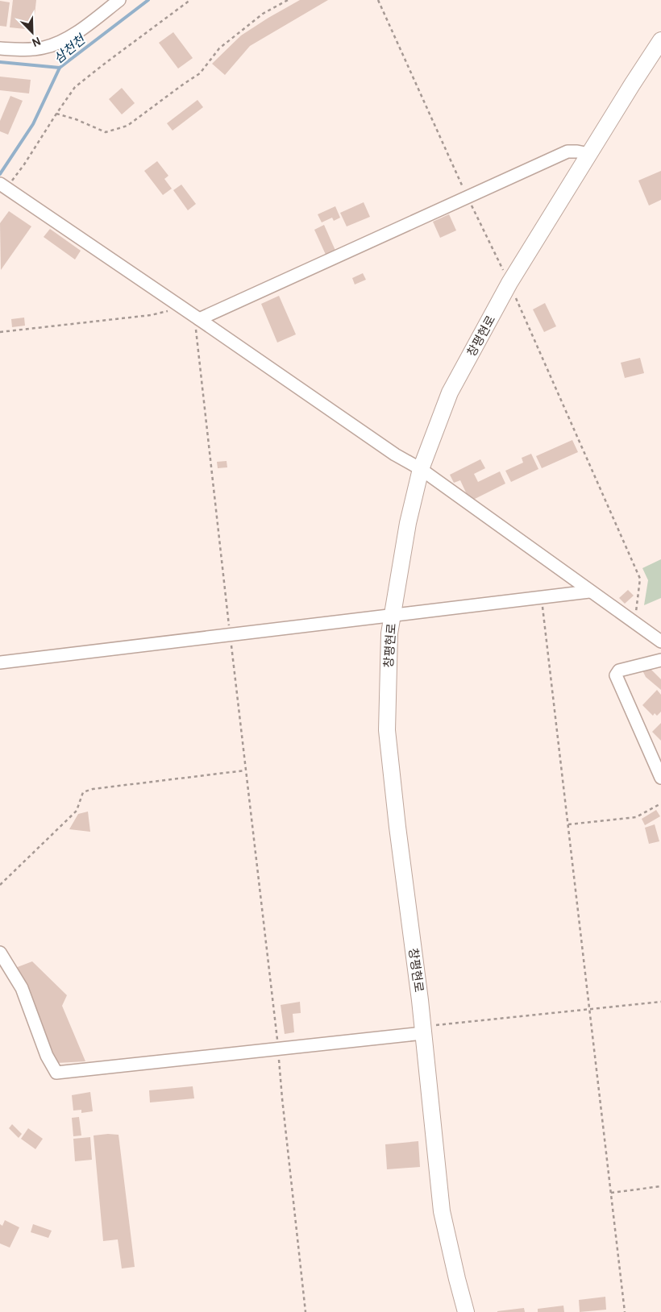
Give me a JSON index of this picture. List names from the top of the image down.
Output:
{
  "streets": {
    "main road": ["창평현로"]
  },
  "water": ["삼천천"],
  "north": "bottom right"
}
